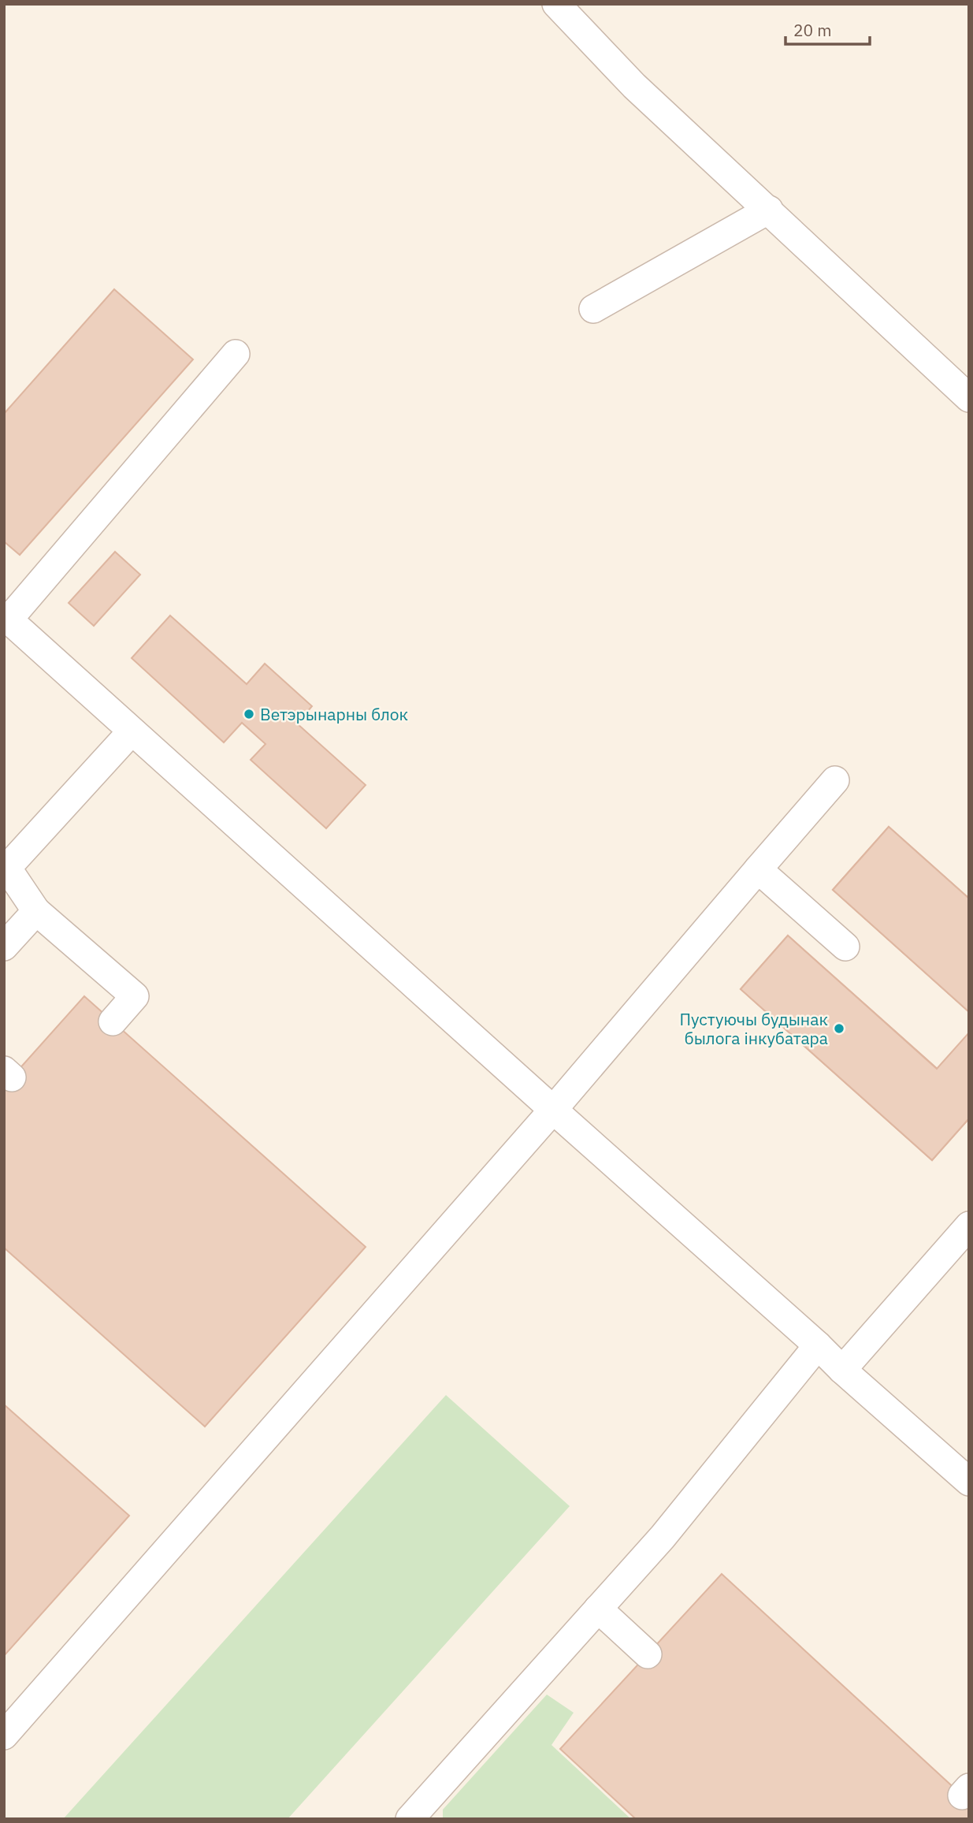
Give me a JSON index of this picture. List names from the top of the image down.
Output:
{
  "places": ["Ветэрынарны блок", "Пустуючы будынак былога інкубатара"],
  "scale_bar": "20 m"
}
